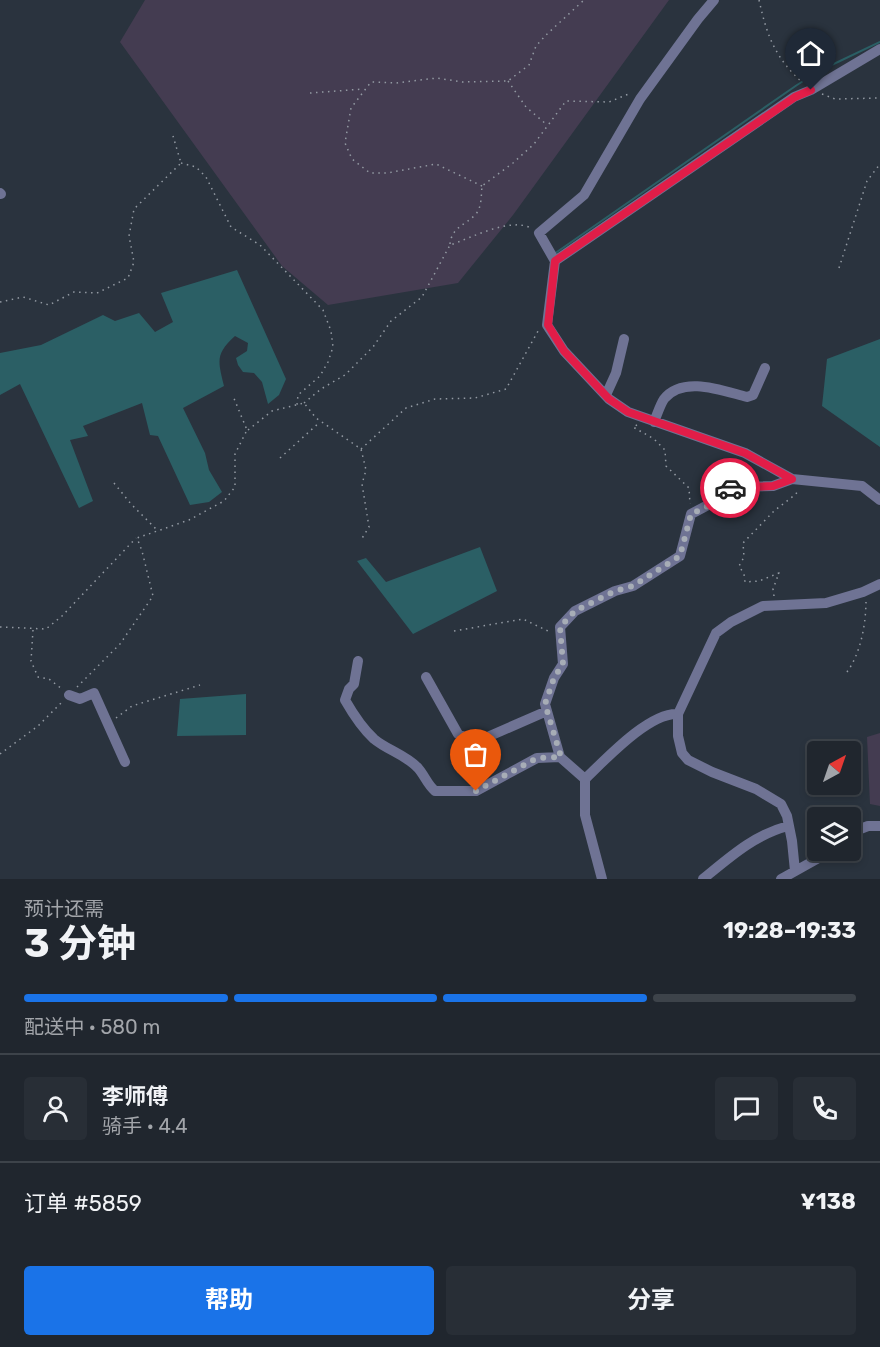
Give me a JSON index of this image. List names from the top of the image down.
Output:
{
  "north": "top right",
  "page": {
    "heading": ["3 分钟", "预计还需", "19:28–19:33"],
    "panel": [
      "李师傅",
      "骑手 · 4.4",
      "订单 #5859",
      "¥138"
    ],
    "bar": "配送中 · 580 m",
    "buttons": ["帮助", "分享"]
  }
}
